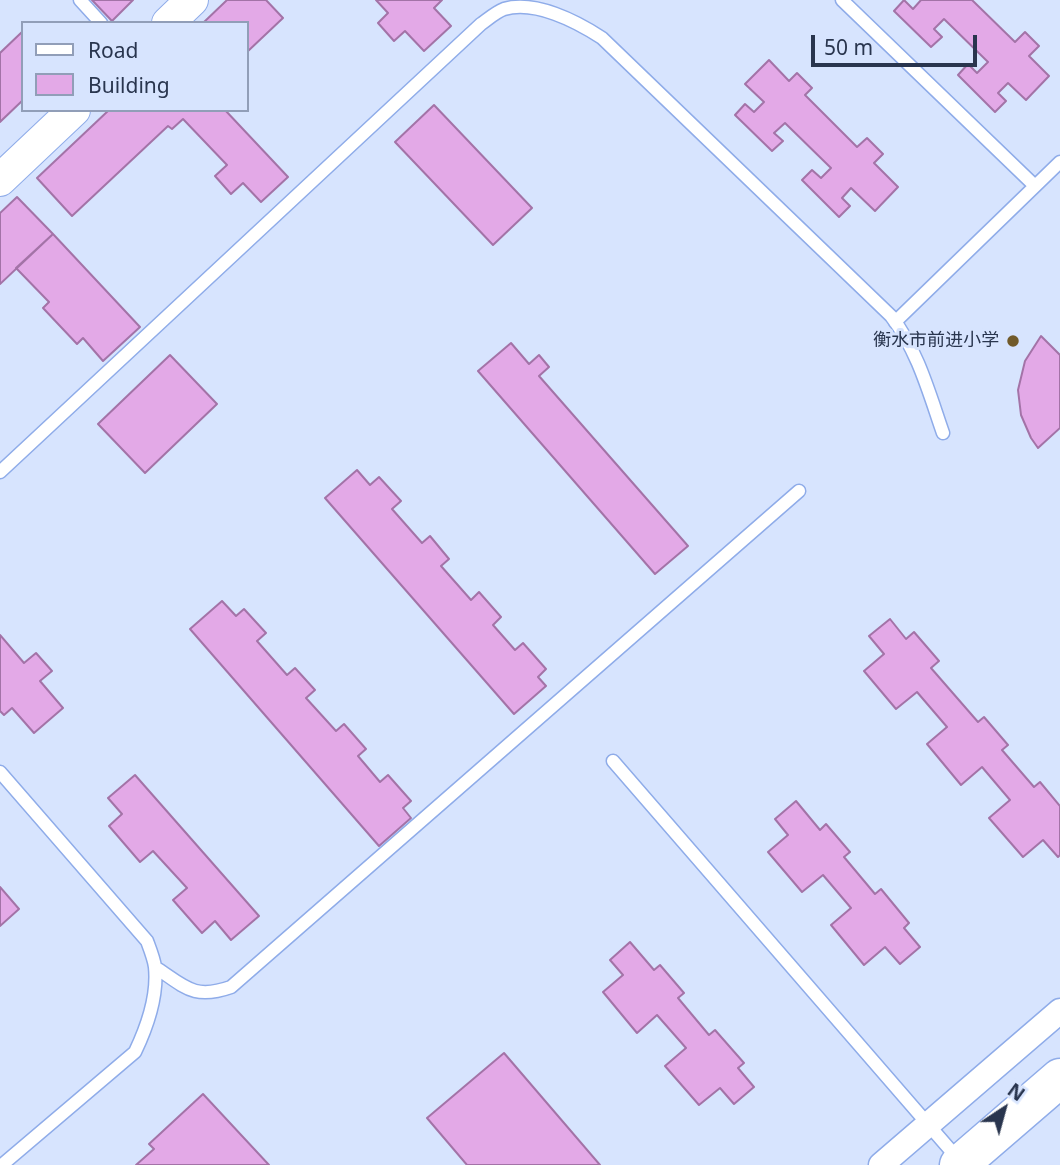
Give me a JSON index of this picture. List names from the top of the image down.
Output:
{
  "places": ["衡水市前进小学"],
  "legend": ["Road", "Building"],
  "scale_bar": "50 m",
  "north": "top right"
}
